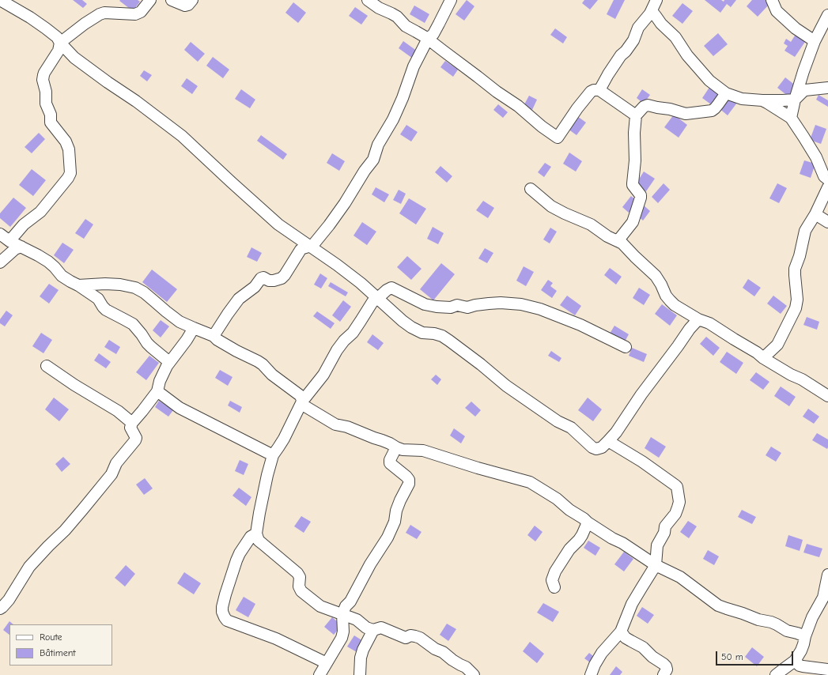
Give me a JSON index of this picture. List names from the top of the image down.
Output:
{
  "legend": ["Route", "Bâtiment"],
  "scale_bar": "50 m"
}
